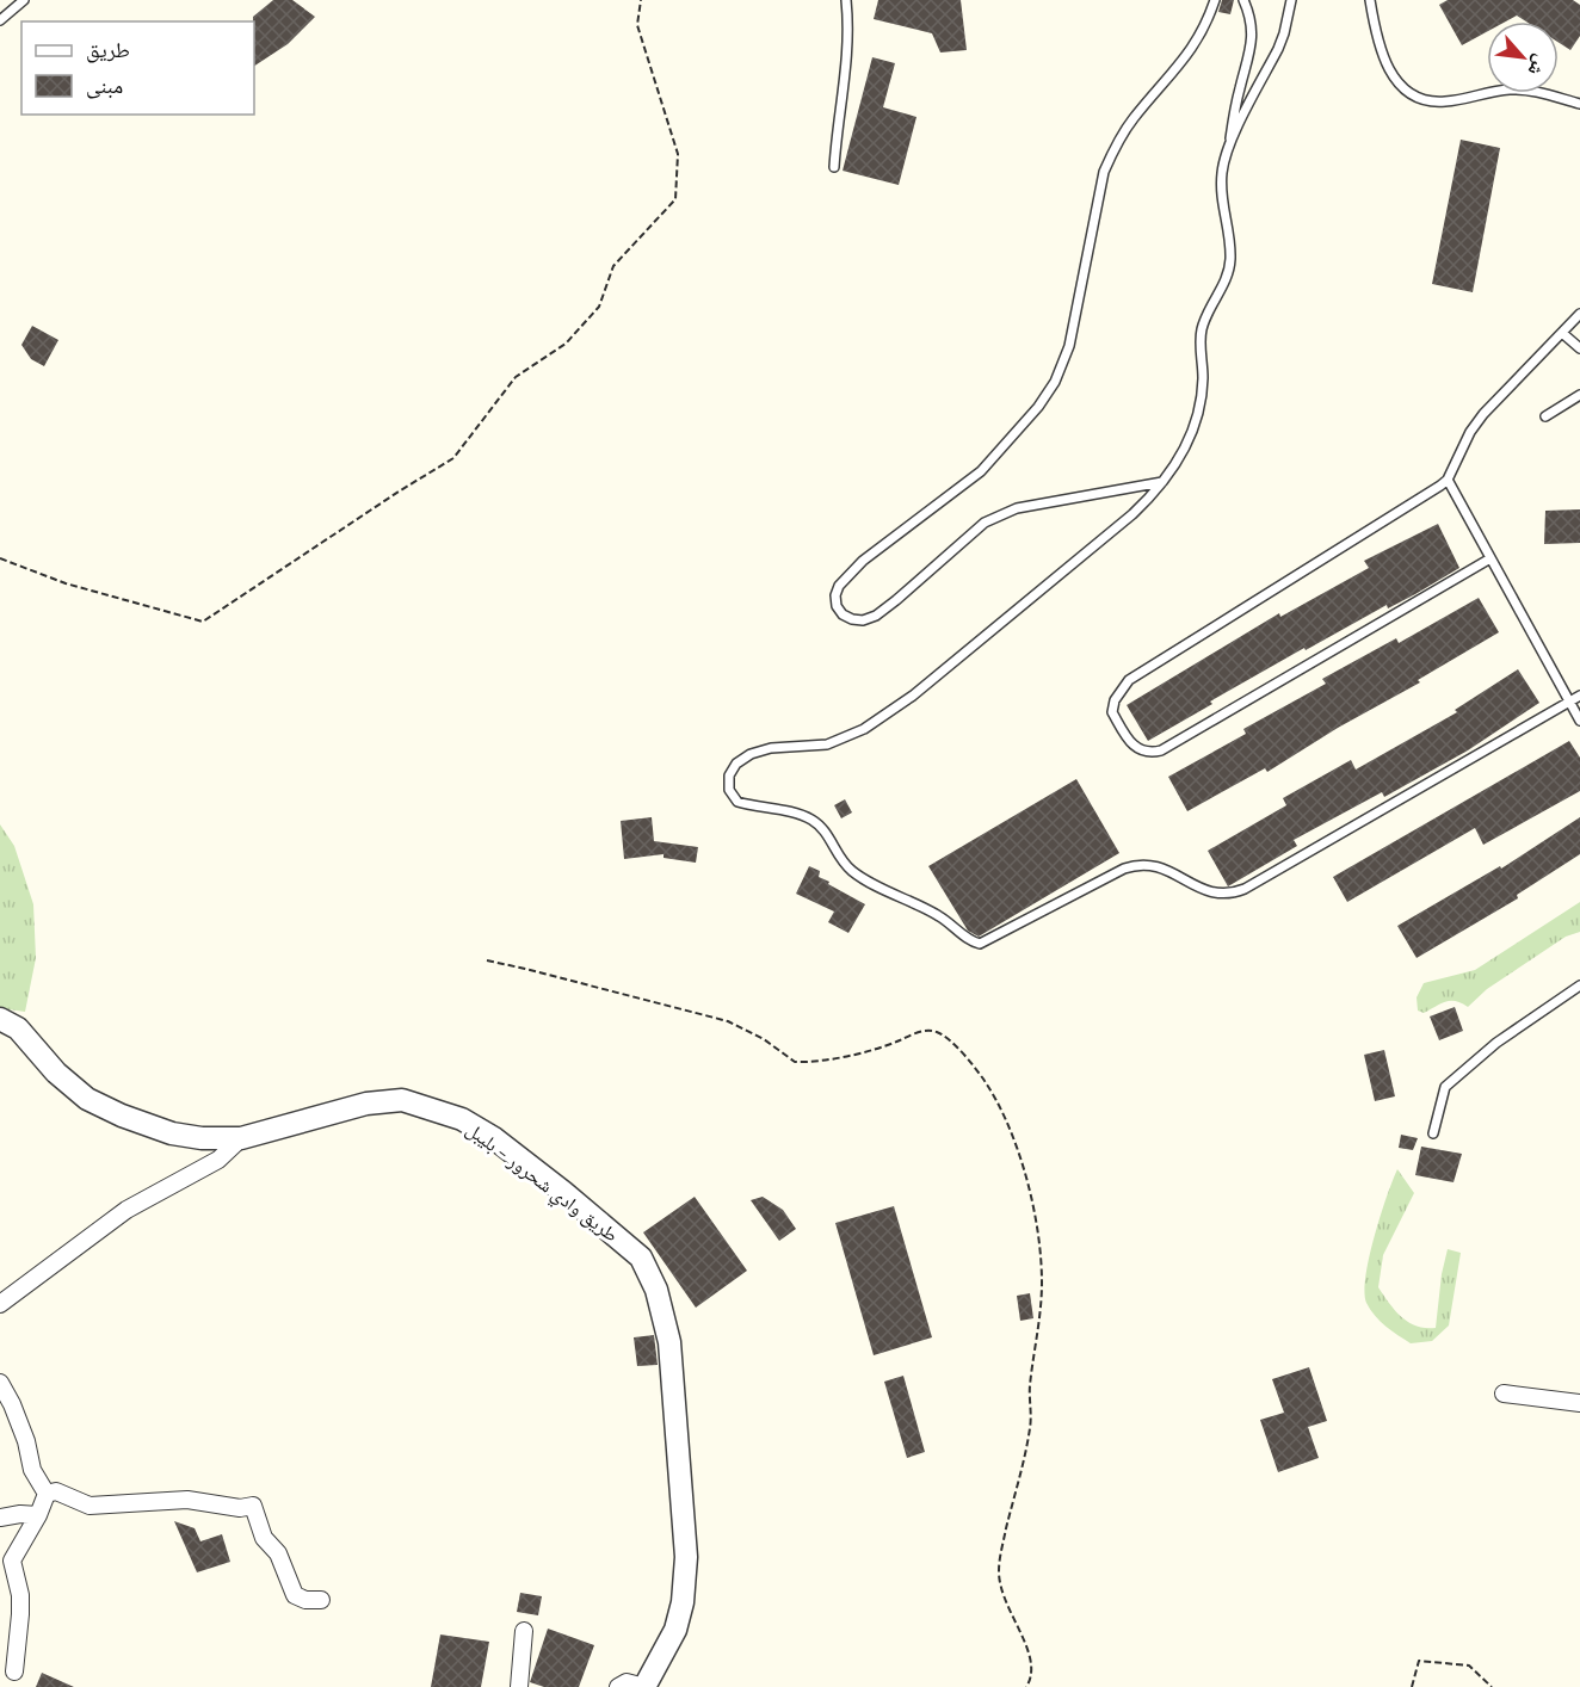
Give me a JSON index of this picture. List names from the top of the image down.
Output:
{
  "streets": {
    "street": ["طريق وادي شحرور - بليبل"]
  },
  "legend": ["طريق", "مبنى"],
  "north": "bottom right"
}
